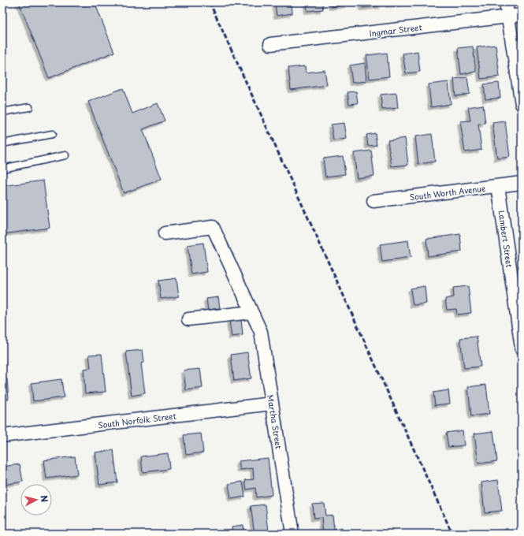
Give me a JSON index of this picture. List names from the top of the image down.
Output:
{
  "streets": {
    "street": [
      "Ingmar Street",
      "South Worth Avenue",
      "Lambert Street",
      "South Norfolk Street",
      "Martha Street"
    ]
  },
  "crossings": [
    ["South Worth Avenue", "Lambert Street"],
    ["South Norfolk Street", "Martha Street"]
  ],
  "north": "right"
}
